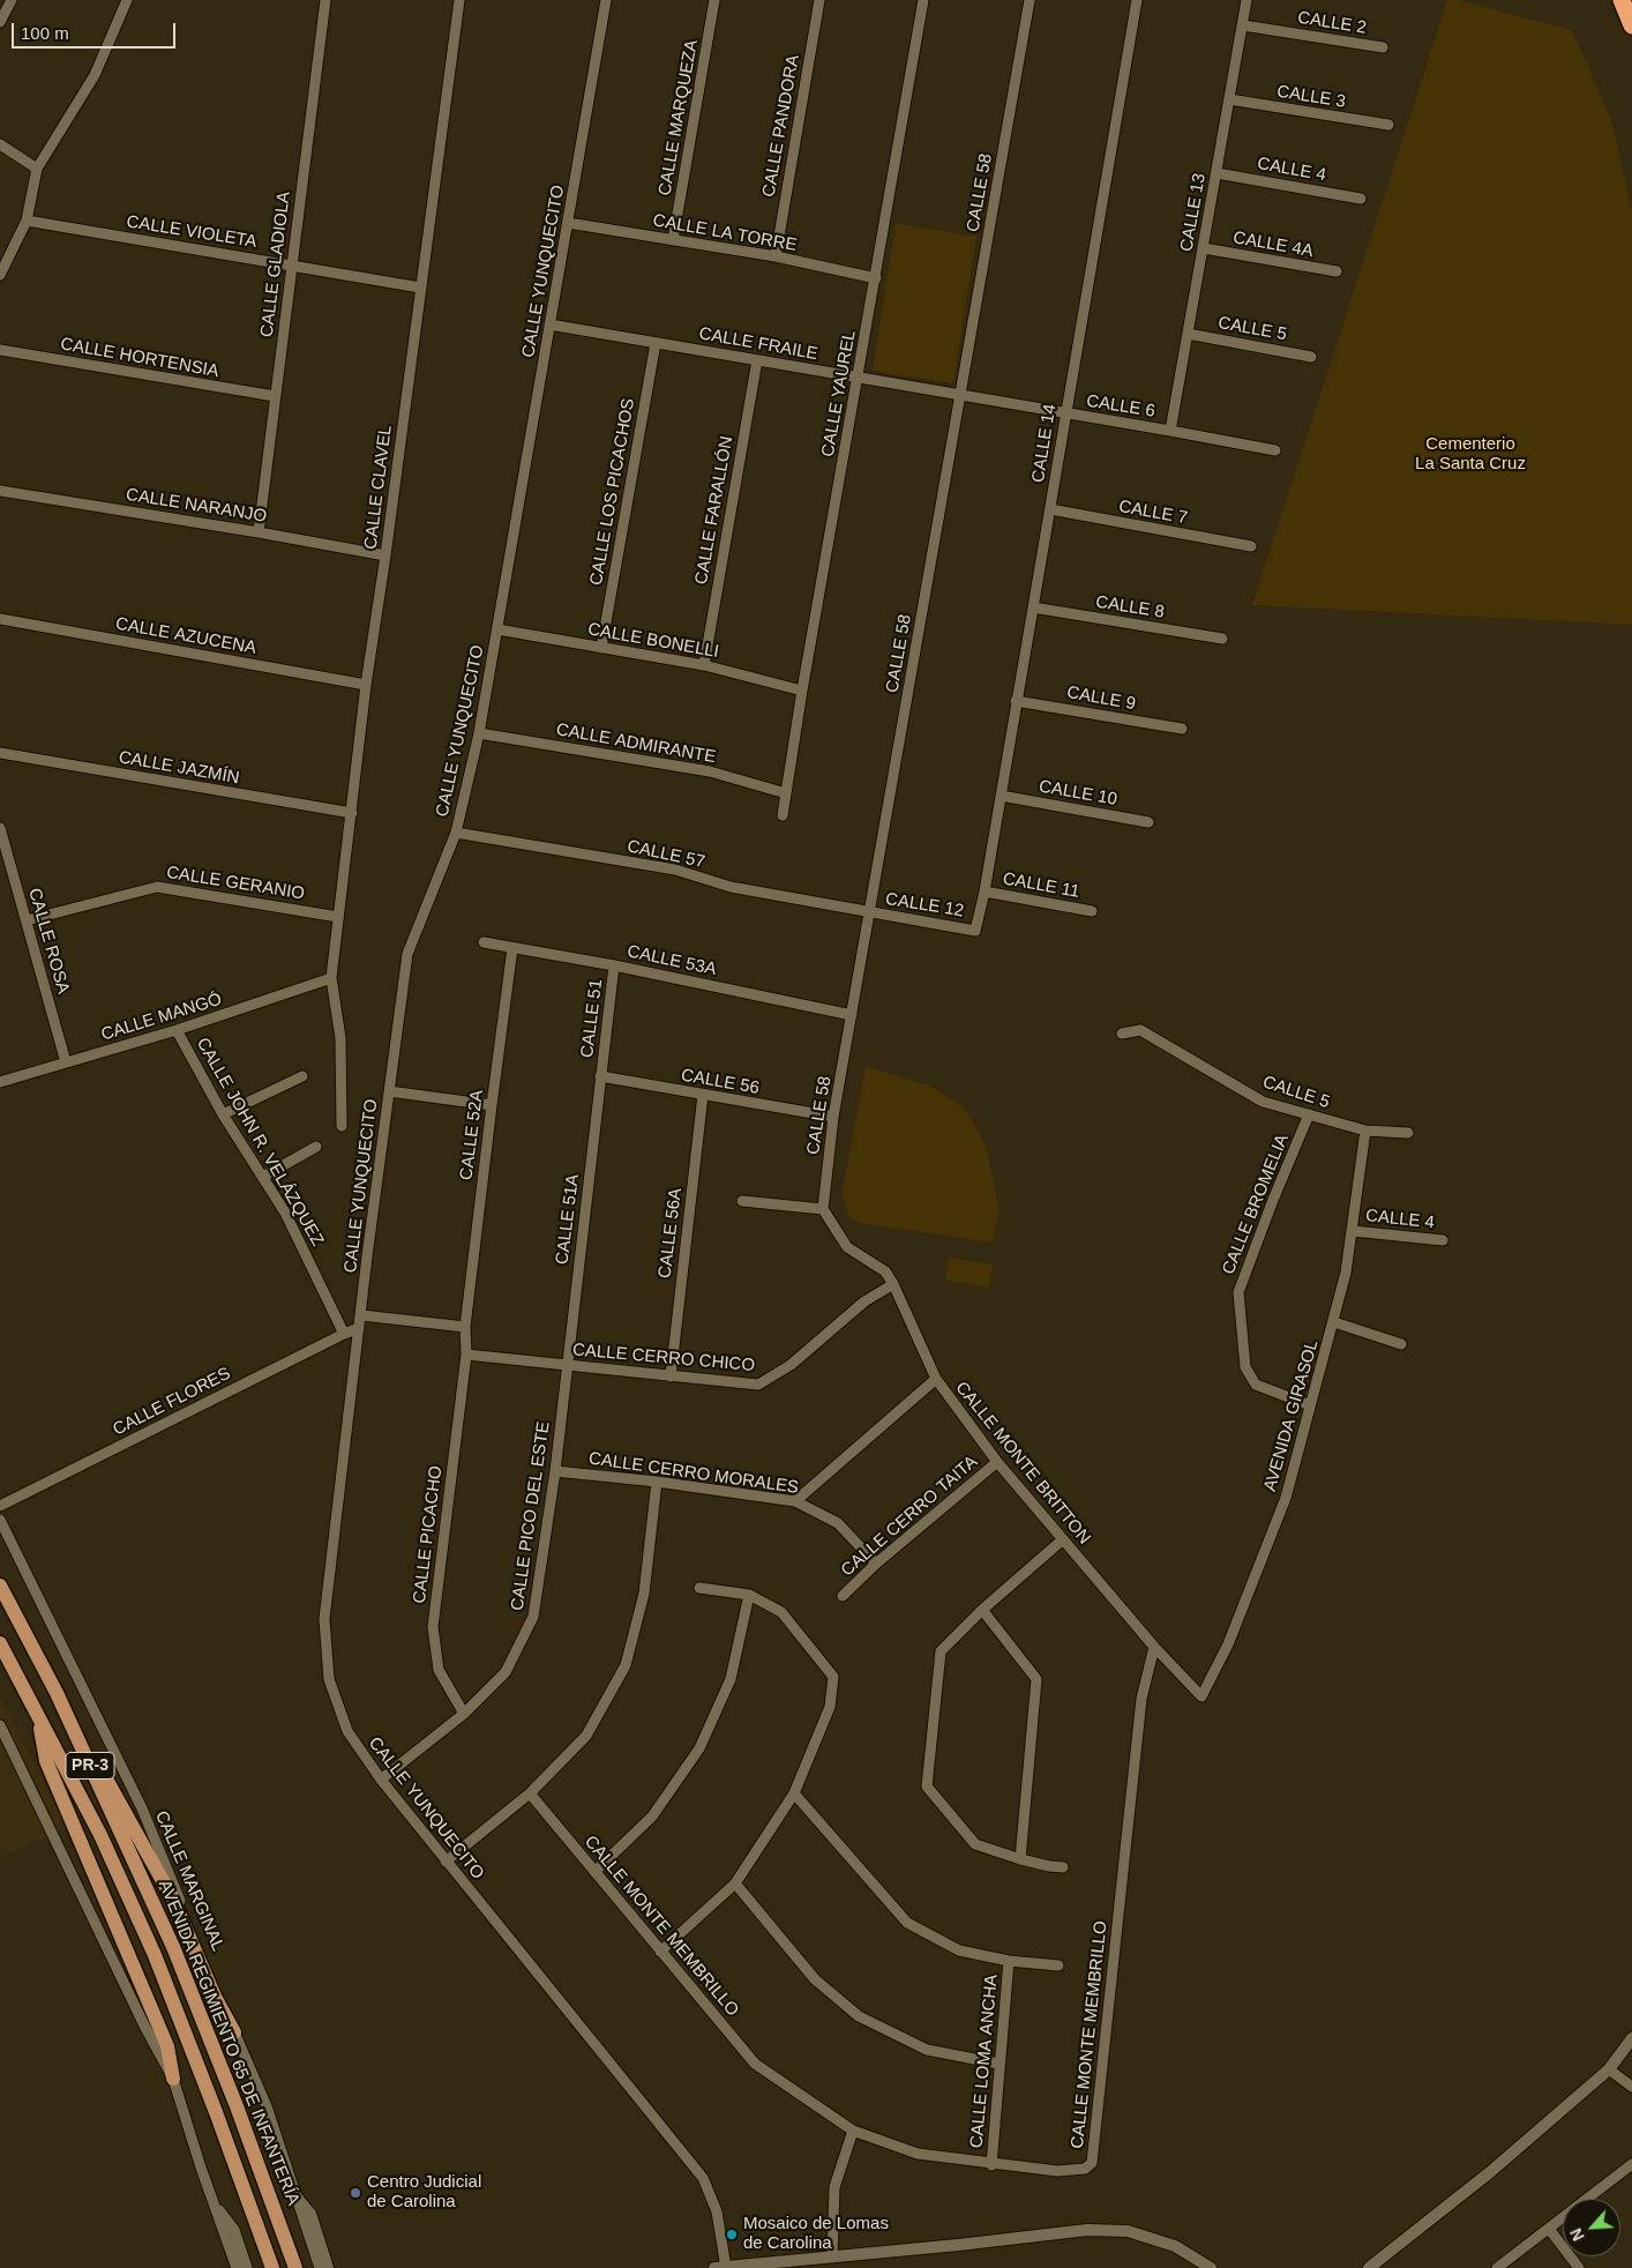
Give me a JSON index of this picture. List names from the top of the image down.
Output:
{
  "streets": {
    "main road": ["PR-3", "AVENIDA REGIMIENTO 65 DE INFANTERÍA"],
    "street": [
      "CALLE 2",
      "CALLE 3",
      "CALLE MARQUEZA",
      "CALLE PANDORA",
      "CALLE 4",
      "CALLE 58",
      "CALLE 13",
      "CALLE VIOLETA",
      "CALLE LA TORRE",
      "CALLE 4A",
      "CALLE GLADIOLA",
      "CALLE YUNQUECITO",
      "CALLE 5",
      "CALLE FRAILE",
      "CALLE HORTENSIA",
      "CALLE YAUREL",
      "CALLE 6",
      "CALLE 14",
      "CALLE CLAVEL",
      "CALLE LOS PICACHOS",
      "CALLE NARANJO",
      "CALLE FARALLÓN",
      "CALLE 7",
      "CALLE 8",
      "CALLE AZUCENA",
      "CALLE BONELLI",
      "CALLE 9",
      "CALLE ADMIRANTE",
      "CALLE JAZMÍN",
      "CALLE 10",
      "CALLE 57",
      "CALLE GERANIO",
      "CALLE 11",
      "CALLE 12",
      "CALLE ROSA",
      "CALLE 53A",
      "CALLE MANGÓ",
      "CALLE 51",
      "CALLE 56",
      "CALLE 52A",
      "CALLE JOHN R. VELÁZQUEZ",
      "CALLE BROMELIA",
      "CALLE 51A",
      "CALLE 56A",
      "CALLE CERRO CHICO",
      "CALLE FLORES",
      "AVENIDA GIRASOL",
      "CALLE MONTE BRITTON",
      "CALLE CERRO MORALES",
      "CALLE PICO DEL ESTE",
      "CALLE CERRO TAITA",
      "CALLE PICACHO",
      "CALLE MARGINAL",
      "CALLE MONTE MEMBRILLO",
      "CALLE LOMA ANCHA"
    ]
  },
  "crossings": [
    ["CALLE 2", "CALLE 13"],
    ["CALLE 3", "CALLE 13"],
    ["CALLE MARQUEZA", "CALLE LA TORRE"],
    ["CALLE PANDORA", "CALLE LA TORRE"],
    ["CALLE 4", "CALLE 13"],
    ["CALLE 4", "AVENIDA GIRASOL"],
    ["CALLE 58", "CALLE FRAILE"],
    ["CALLE 58", "CALLE 6"],
    ["CALLE 58", "CALLE 57"],
    ["CALLE 58", "CALLE 12"],
    ["CALLE 58", "CALLE 53A"],
    ["CALLE 58", "CALLE 56"],
    ["CALLE 13", "CALLE 4A"],
    ["CALLE 13", "CALLE 5"],
    ["CALLE 13", "CALLE 6"],
    ["CALLE VIOLETA", "CALLE GLADIOLA"],
    ["CALLE VIOLETA", "CALLE CLAVEL"],
    ["CALLE LA TORRE", "CALLE YUNQUECITO"],
    ["CALLE LA TORRE", "CALLE YAUREL"],
    ["CALLE GLADIOLA", "CALLE HORTENSIA"],
    ["CALLE GLADIOLA", "CALLE NARANJO"],
    ["CALLE YUNQUECITO", "CALLE FRAILE"],
    ["CALLE YUNQUECITO", "CALLE BONELLI"],
    ["CALLE YUNQUECITO", "CALLE ADMIRANTE"],
    ["CALLE YUNQUECITO", "CALLE 57"],
    ["CALLE YUNQUECITO", "CALLE FLORES"],
    ["CALLE YUNQUECITO", "CALLE PICO DEL ESTE"],
    ["CALLE 5", "CALLE BROMELIA"],
    ["CALLE 5", "AVENIDA GIRASOL"],
    ["CALLE FRAILE", "CALLE YAUREL"],
    ["CALLE FRAILE", "CALLE 6"],
    ["CALLE FRAILE", "CALLE LOS PICACHOS"],
    ["CALLE FRAILE", "CALLE FARALLÓN"],
    ["CALLE YAUREL", "CALLE BONELLI"],
    ["CALLE YAUREL", "CALLE ADMIRANTE"],
    ["CALLE 6", "CALLE 14"],
    ["CALLE 14", "CALLE 7"],
    ["CALLE 14", "CALLE 8"],
    ["CALLE 14", "CALLE 9"],
    ["CALLE 14", "CALLE 10"],
    ["CALLE 14", "CALLE 11"],
    ["CALLE 14", "CALLE 12"],
    ["CALLE CLAVEL", "CALLE NARANJO"],
    ["CALLE CLAVEL", "CALLE AZUCENA"],
    ["CALLE CLAVEL", "CALLE JAZMÍN"],
    ["CALLE CLAVEL", "CALLE GERANIO"],
    ["CALLE CLAVEL", "CALLE MANGÓ"],
    ["CALLE LOS PICACHOS", "CALLE BONELLI"],
    ["CALLE FARALLÓN", "CALLE BONELLI"],
    ["CALLE 57", "CALLE 12"],
    ["CALLE GERANIO", "CALLE ROSA"],
    ["CALLE ROSA", "CALLE MANGÓ"],
    ["CALLE 53A", "CALLE 51"],
    ["CALLE 53A", "CALLE 52A"],
    ["CALLE MANGÓ", "CALLE JOHN R. VELÁZQUEZ"],
    ["CALLE 51", "CALLE 56"],
    ["CALLE 51", "CALLE 51A"],
    ["CALLE 56", "CALLE 51A"],
    ["CALLE 56", "CALLE 56A"],
    ["CALLE 52A", "CALLE CERRO CHICO"],
    ["CALLE 52A", "CALLE PICACHO"],
    ["CALLE JOHN R. VELÁZQUEZ", "CALLE FLORES"],
    ["CALLE BROMELIA", "AVENIDA GIRASOL"],
    ["CALLE 51A", "CALLE CERRO CHICO"],
    ["CALLE 51A", "CALLE PICO DEL ESTE"],
    ["CALLE 56A", "CALLE CERRO CHICO"],
    ["CALLE CERRO CHICO", "CALLE MONTE BRITTON"],
    ["CALLE CERRO CHICO", "CALLE PICO DEL ESTE"],
    ["CALLE CERRO CHICO", "CALLE PICACHO"],
    ["AVENIDA GIRASOL", "CALLE MONTE BRITTON"],
    ["AVENIDA GIRASOL", "CALLE MONTE MEMBRILLO"],
    ["CALLE MONTE BRITTON", "CALLE CERRO TAITA"],
    ["CALLE MONTE BRITTON", "CALLE MONTE MEMBRILLO"],
    ["CALLE CERRO MORALES", "CALLE PICO DEL ESTE"],
    ["CALLE CERRO MORALES", "CALLE CERRO TAITA"],
    ["CALLE PICO DEL ESTE", "CALLE PICACHO"],
    ["CALLE MONTE MEMBRILLO", "CALLE LOMA ANCHA"]
  ],
  "parks": ["Cementerio La Santa Cruz"],
  "places": ["Centro Judicial de Carolina", "Mosaico de Lomas de Carolina"],
  "scale_bar": "100 m",
  "north": "bottom left"
}
